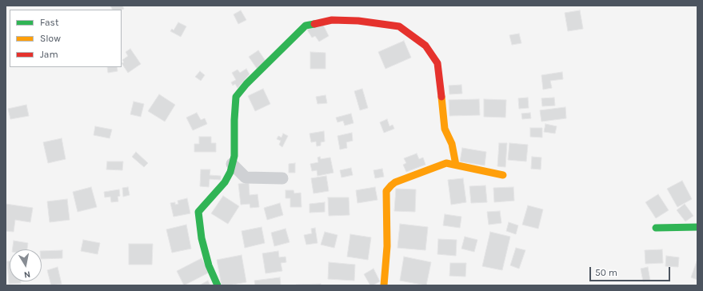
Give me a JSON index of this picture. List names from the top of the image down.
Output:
{
  "legend": ["Fast", "Slow", "Jam"],
  "scale_bar": "50 m",
  "north": "bottom"
}
